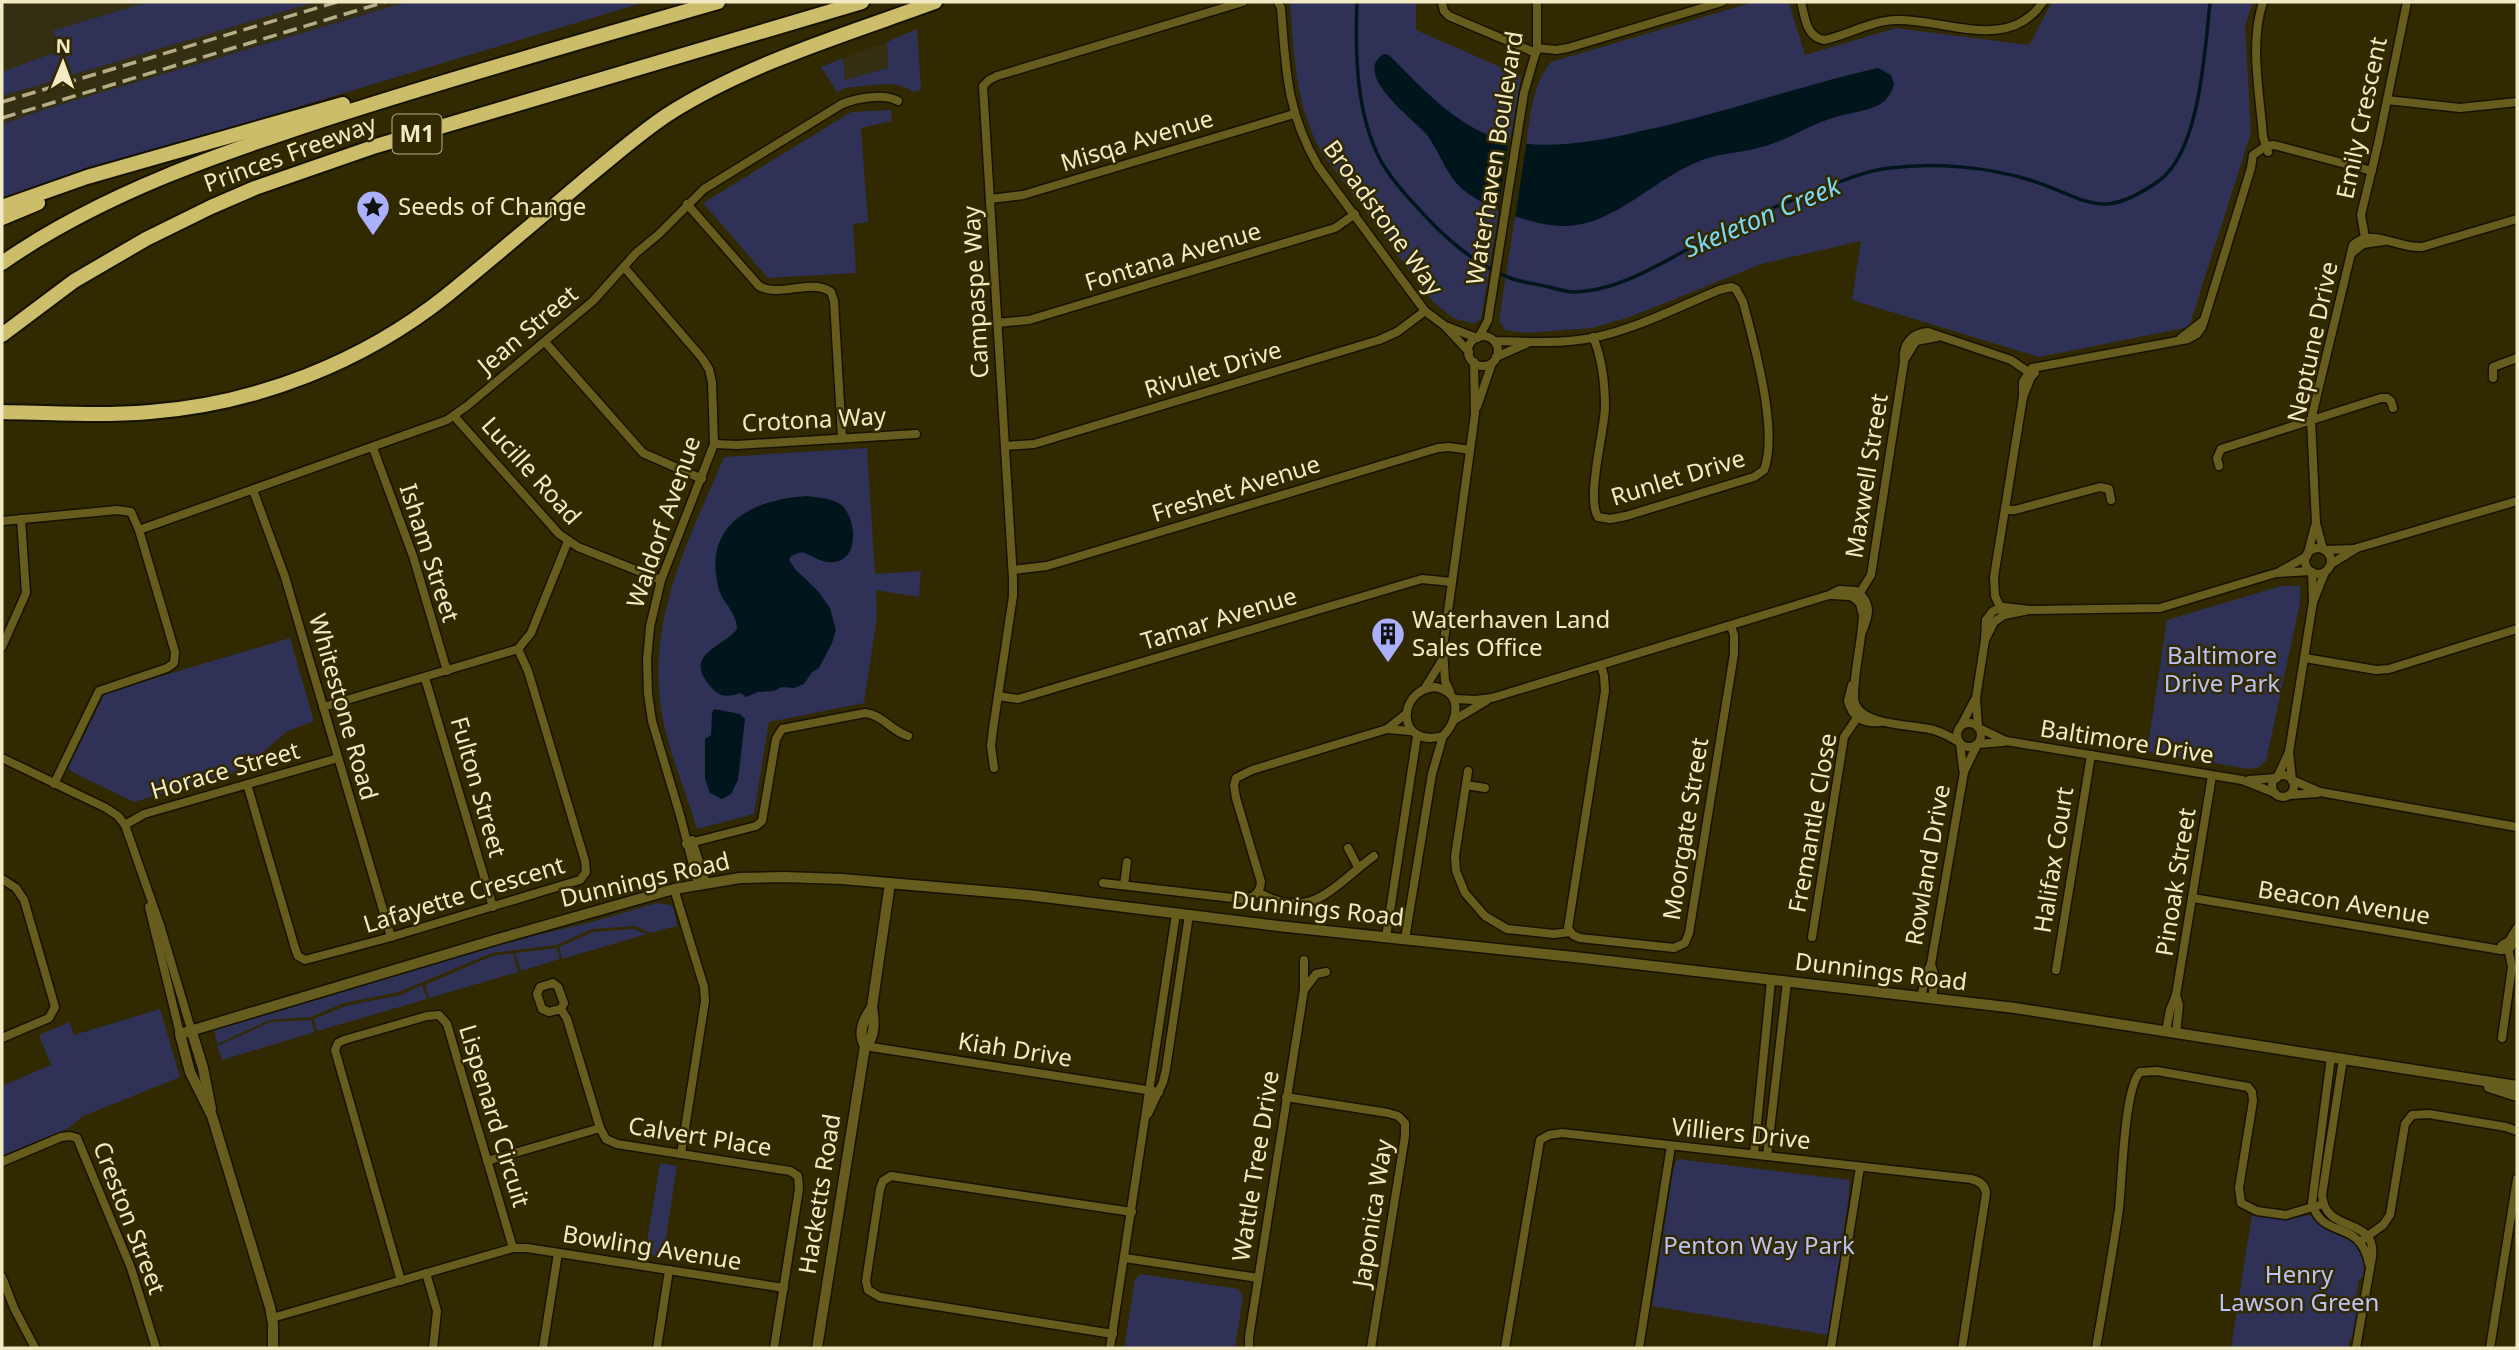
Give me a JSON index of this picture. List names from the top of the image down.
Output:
{
  "streets": {
    "highway": ["M1", "Princes Freeway"],
    "street": [
      "Emily Crescent",
      "Misqa Avenue",
      "Waterhaven Boulevard",
      "Broadstone Way",
      "Fontana Avenue",
      "Campaspe Way",
      "Jean Street",
      "Neptune Drive",
      "Rivulet Drive",
      "Crotona Way",
      "Lucille Road",
      "Maxwell Street",
      "Runlet Drive",
      "Freshet Avenue",
      "Waldorf Avenue",
      "Isham Street",
      "Tamar Avenue",
      "Whitestone Road",
      "Baltimore Drive",
      "Horace Street",
      "Fulton Street",
      "Fremantle Close",
      "Moorgate Street",
      "Halifax Court",
      "Rowland Drive",
      "Dunnings Road",
      "Pinoak Street",
      "Lafayette Crescent",
      "Beacon Avenue",
      "Kiah Drive",
      "Lispenard Circuit",
      "Villiers Drive",
      "Calvert Place",
      "Wattle Tree Drive",
      "Hacketts Road",
      "Japonica Way",
      "Creston Street",
      "Bowling Avenue"
    ]
  },
  "crossings": [
    ["Emily Crescent", "Neptune Drive"],
    ["Misqa Avenue", "Broadstone Way"],
    ["Misqa Avenue", "Campaspe Way"],
    ["Waterhaven Boulevard", "Broadstone Way"],
    ["Broadstone Way", "Fontana Avenue"],
    ["Broadstone Way", "Rivulet Drive"],
    ["Fontana Avenue", "Campaspe Way"],
    ["Campaspe Way", "Rivulet Drive"],
    ["Campaspe Way", "Freshet Avenue"],
    ["Campaspe Way", "Tamar Avenue"],
    ["Jean Street", "Lucille Road"],
    ["Jean Street", "Waldorf Avenue"],
    ["Jean Street", "Isham Street"],
    ["Jean Street", "Whitestone Road"],
    ["Crotona Way", "Waldorf Avenue"],
    ["Lucille Road", "Waldorf Avenue"],
    ["Maxwell Street", "Fremantle Close"],
    ["Waldorf Avenue", "Dunnings Road"],
    ["Whitestone Road", "Horace Street"],
    ["Whitestone Road", "Lafayette Crescent"],
    ["Baltimore Drive", "Halifax Court"],
    ["Baltimore Drive", "Rowland Drive"],
    ["Baltimore Drive", "Pinoak Street"],
    ["Horace Street", "Lafayette Crescent"],
    ["Fulton Street", "Lafayette Crescent"],
    ["Rowland Drive", "Dunnings Road"],
    ["Dunnings Road", "Pinoak Street"],
    ["Dunnings Road", "Hacketts Road"],
    ["Pinoak Street", "Beacon Avenue"],
    ["Kiah Drive", "Hacketts Road"],
    ["Lispenard Circuit", "Bowling Avenue"],
    ["Calvert Place", "Bowling Avenue"],
    ["Wattle Tree Drive", "Japonica Way"]
  ],
  "water": ["Skeleton Creek"],
  "parks": ["Baltimore Drive Park", "Penton Way Park", "Henry Lawson Green"],
  "places": {
    "place": ["Seeds of Change"],
    "building": ["Waterhaven Land Sales Office"]
  },
  "north": "top"
}
